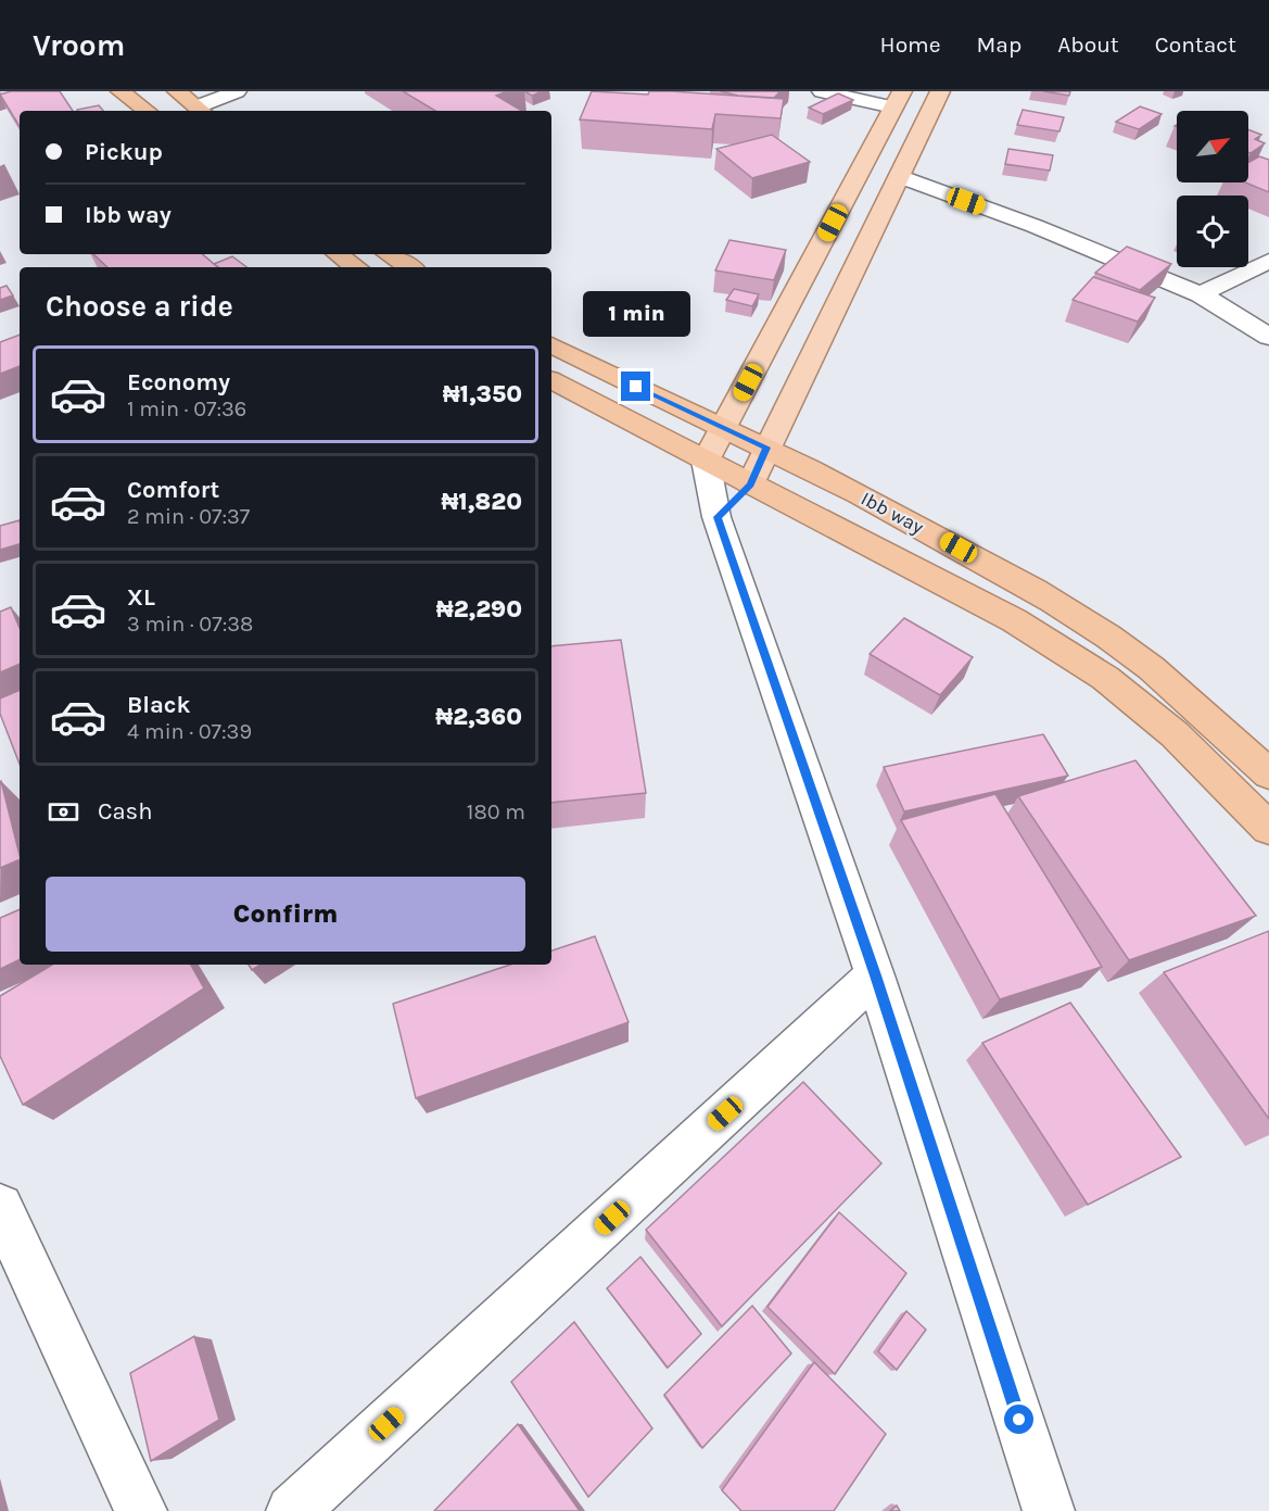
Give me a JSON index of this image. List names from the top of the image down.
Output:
{
  "streets": {
    "highway": ["Ibb way"]
  },
  "north": "top right",
  "page": {
    "header": "Vroom",
    "nav": [
      "Home",
      "Map",
      "About",
      "Contact"
    ],
    "banner": ["Pickup", "Ibb way"],
    "heading": "Choose a ride",
    "bubble": "1 min",
    "list": [
      {
        "name": "Economy",
        "note": "1 min · 07:36",
        "value": "₦1,350"
      },
      {
        "name": "Comfort",
        "note": "2 min · 07:37",
        "value": "₦1,820"
      },
      {
        "name": "XL",
        "note": "3 min · 07:38",
        "value": "₦2,290"
      },
      {
        "name": "Black",
        "note": "4 min · 07:39",
        "value": "₦2,360"
      }
    ],
    "pay": ["Cash", "180 m"],
    "buttons": "Confirm"
  }
}
